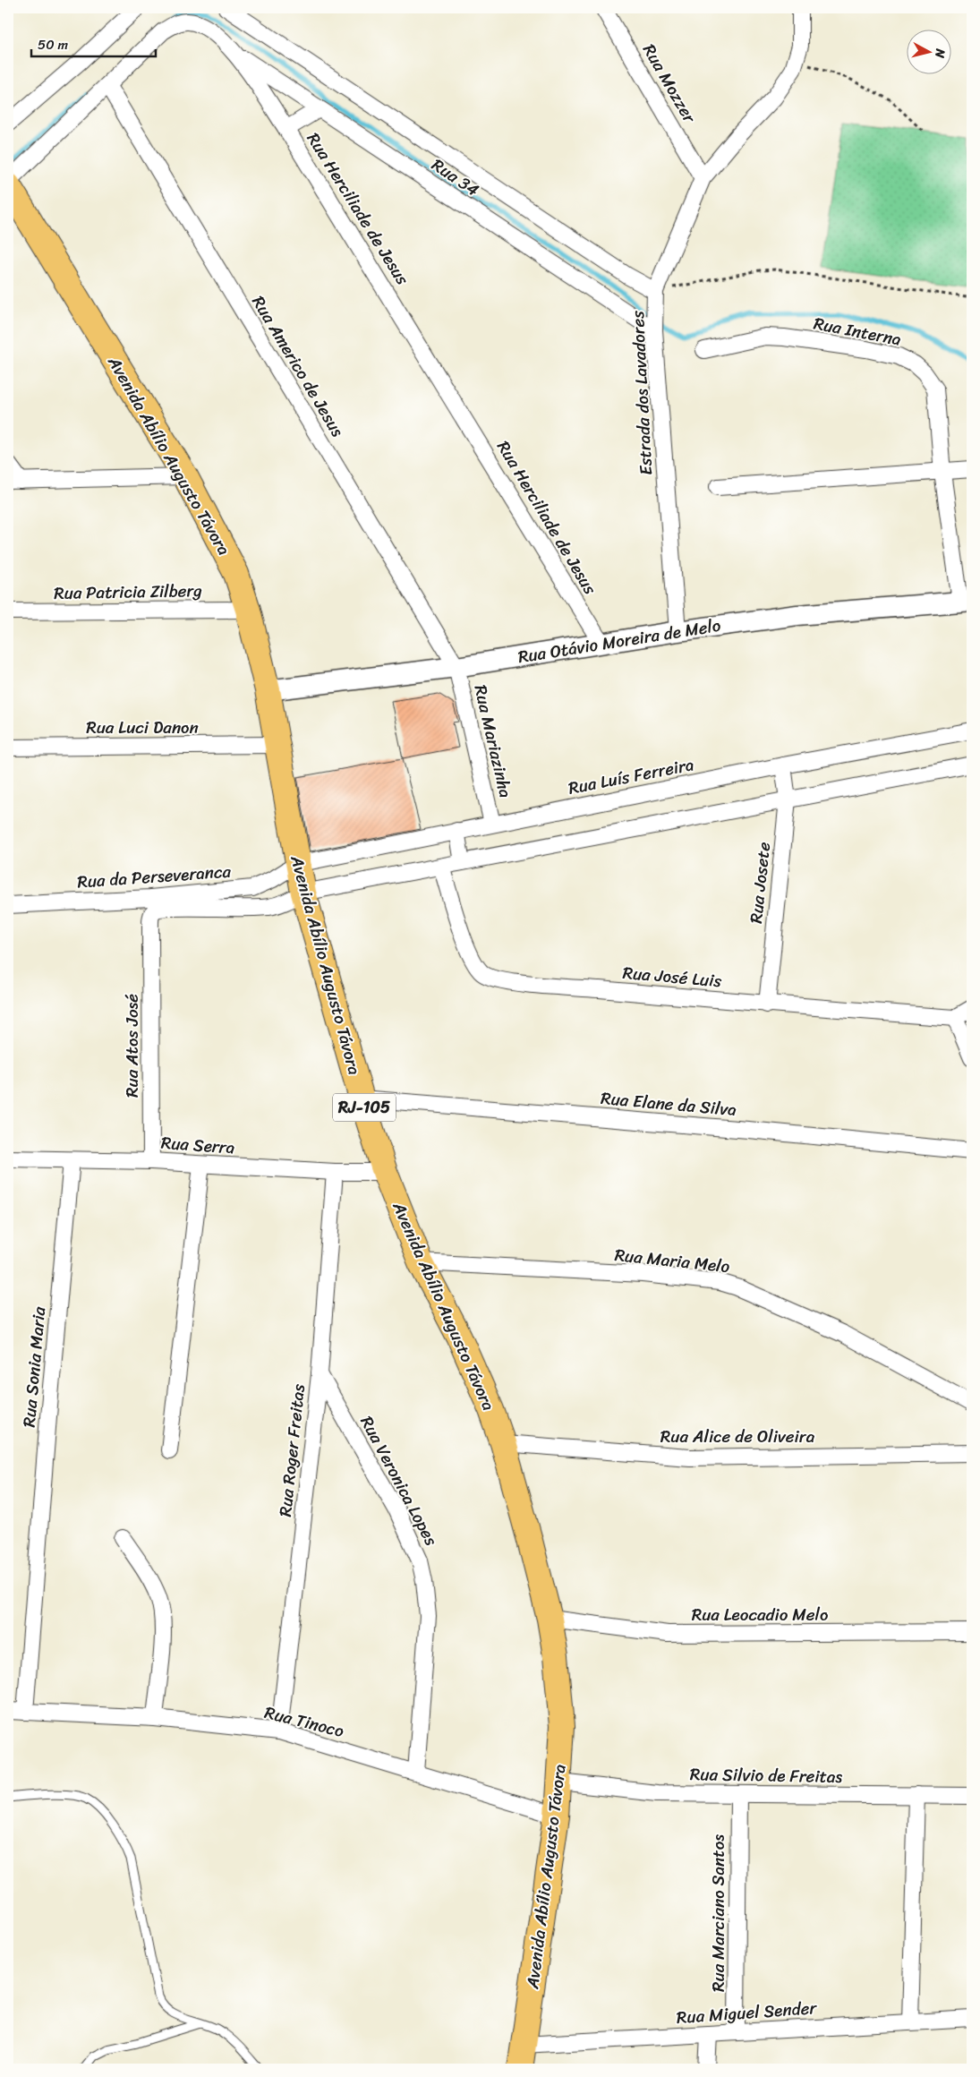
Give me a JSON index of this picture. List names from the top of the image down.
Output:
{
  "streets": {
    "main road": ["Avenida Abílio Augusto Távora", "RJ-105"],
    "street": [
      "Rua Mozzer",
      "Rua 34",
      "Rua Herciliade de Jesus",
      "Rua Interna",
      "Rua Americo de Jesus",
      "Estrada dos Lavadores",
      "Rua Patricia Zilberg",
      "Rua Otávio Moreira de Melo",
      "Rua Luci Danon",
      "Rua Mariazinha",
      "Rua Luís Ferreira",
      "Rua da Perseveranca",
      "Rua Josete",
      "Rua José Luis",
      "Rua Atos José",
      "Rua Elane da Silva",
      "Rua Serra",
      "Rua Maria Melo",
      "Rua Sonia Maria",
      "Rua Alice de Oliveira",
      "Rua Roger Freitas",
      "Rua Veronica Lopes",
      "Rua Leocadio Melo",
      "Rua Tinoco",
      "Rua Silvio de Freitas",
      "Rua Marciano Santos",
      "Rua Miguel Sender"
    ]
  },
  "crossings": [
    ["Rua Mozzer", "Estrada dos Lavadores"],
    ["Rua 34", "Rua Herciliade de Jesus"],
    ["Rua 34", "Estrada dos Lavadores"],
    ["Rua Herciliade de Jesus", "Rua Americo de Jesus"],
    ["Rua Herciliade de Jesus", "Rua Otávio Moreira de Melo"],
    ["Rua Interna", "Rua Otávio Moreira de Melo"],
    ["Rua Americo de Jesus", "Rua Otávio Moreira de Melo"],
    ["Rua Americo de Jesus", "Rua Mariazinha"],
    ["Estrada dos Lavadores", "Rua Otávio Moreira de Melo"],
    ["Avenida Abílio Augusto Távora", "Rua Patricia Zilberg"],
    ["Avenida Abílio Augusto Távora", "Rua Otávio Moreira de Melo"],
    ["Avenida Abílio Augusto Távora", "Rua Luci Danon"],
    ["Avenida Abílio Augusto Távora", "Rua Luís Ferreira"],
    ["Avenida Abílio Augusto Távora", "Rua da Perseveranca"],
    ["Avenida Abílio Augusto Távora", "Rua Atos José"],
    ["Avenida Abílio Augusto Távora", "Rua Elane da Silva"],
    ["Avenida Abílio Augusto Távora", "Rua Serra"],
    ["Avenida Abílio Augusto Távora", "Rua Maria Melo"],
    ["Avenida Abílio Augusto Távora", "Rua Alice de Oliveira"],
    ["Avenida Abílio Augusto Távora", "Rua Leocadio Melo"],
    ["Avenida Abílio Augusto Távora", "Rua Tinoco"],
    ["Avenida Abílio Augusto Távora", "Rua Silvio de Freitas"],
    ["Avenida Abílio Augusto Távora", "Rua Miguel Sender"],
    ["Rua Otávio Moreira de Melo", "Rua Mariazinha"],
    ["Rua Mariazinha", "Rua Luís Ferreira"],
    ["Rua Luís Ferreira", "Rua da Perseveranca"],
    ["Rua Luís Ferreira", "Rua Josete"],
    ["Rua Josete", "Rua José Luis"],
    ["Rua Atos José", "Rua Serra"],
    ["Rua Serra", "Rua Sonia Maria"],
    ["Rua Serra", "Rua Roger Freitas"],
    ["Rua Sonia Maria", "Rua Tinoco"],
    ["Rua Roger Freitas", "Rua Veronica Lopes"],
    ["Rua Roger Freitas", "Rua Tinoco"],
    ["Rua Veronica Lopes", "Rua Tinoco"],
    ["Rua Silvio de Freitas", "Rua Marciano Santos"],
    ["Rua Marciano Santos", "Rua Miguel Sender"]
  ],
  "scale_bar": "50 m",
  "north": "right"
}
